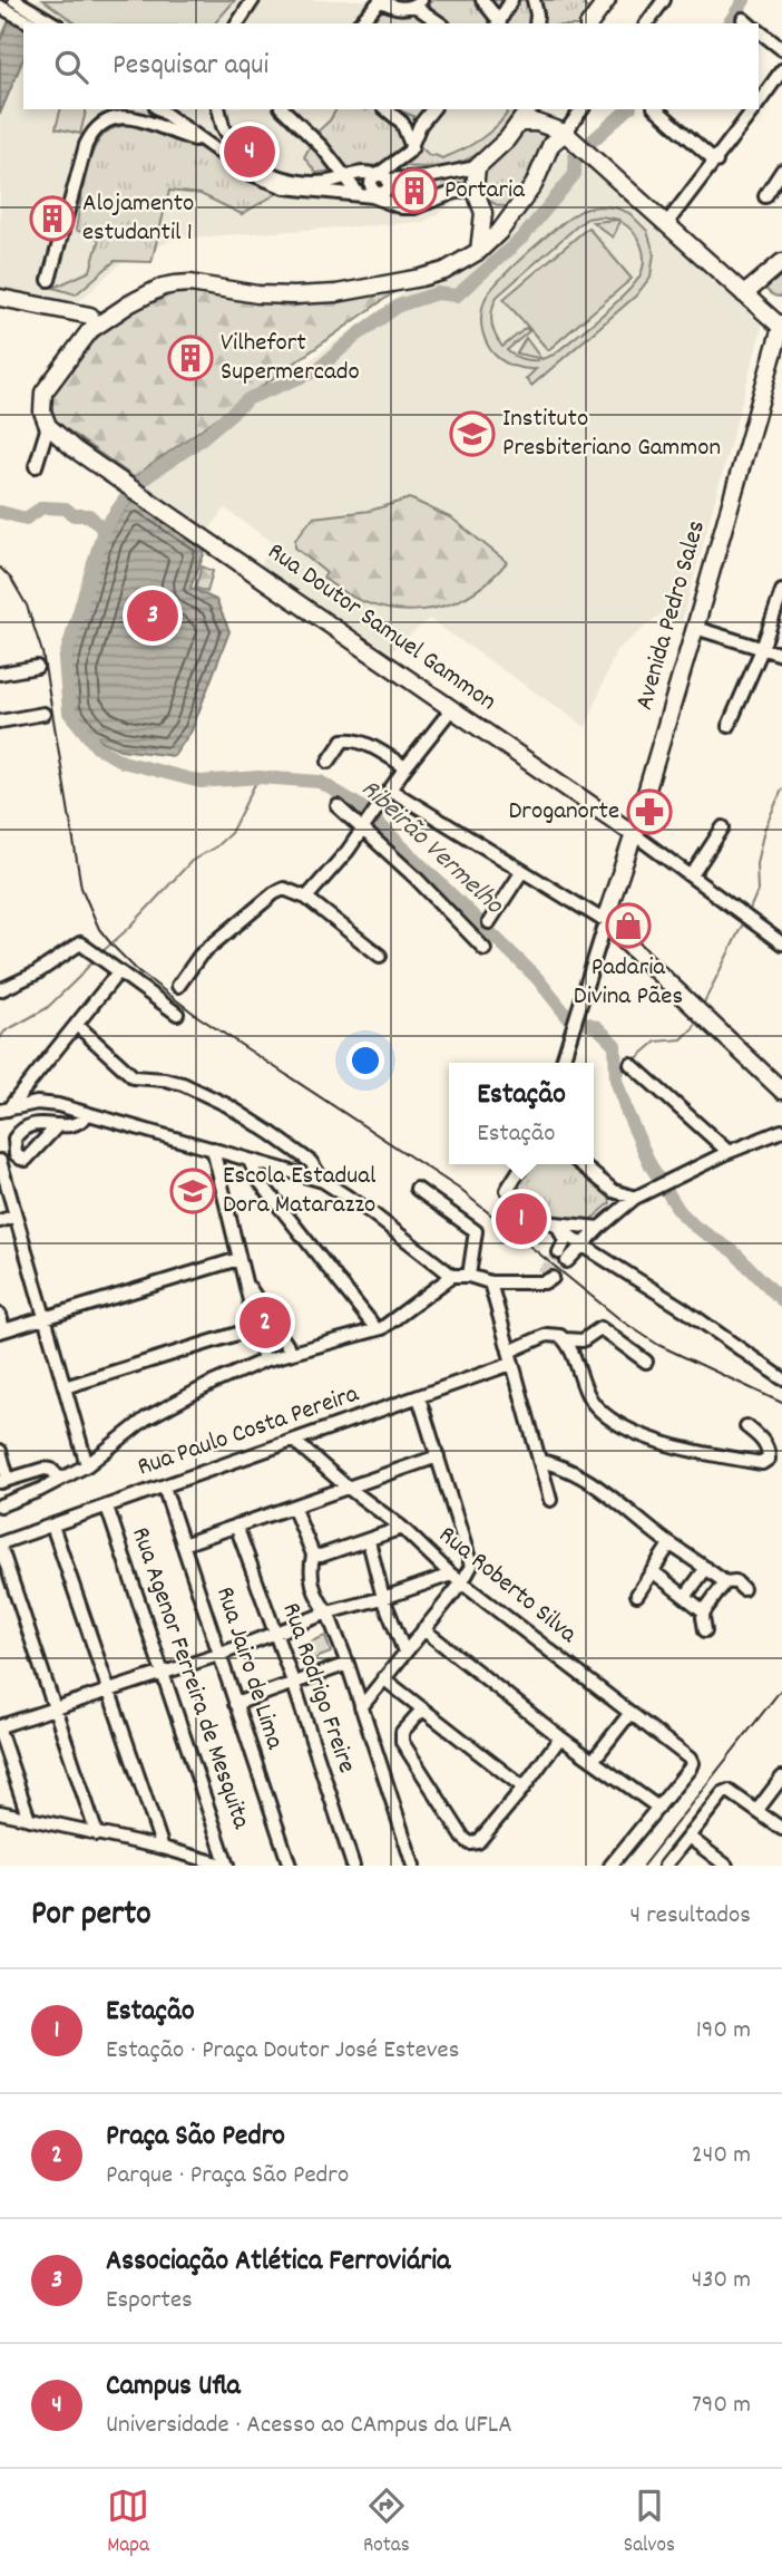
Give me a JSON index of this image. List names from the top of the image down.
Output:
{
  "streets": {
    "main road": ["Avenida Pedro Sales", "Rua Doutor Samuel Gammon"],
    "street": [
      "Rua Paulo Costa Pereira",
      "Rua Roberto Silva",
      "Rua Jairo de Lima",
      "Rua Agenor Ferreira de Mesquita",
      "Rua Rodrigo Freire"
    ]
  },
  "crossings": [
    ["Avenida Pedro Sales", "Rua Doutor Samuel Gammon"],
    ["Rua Paulo Costa Pereira", "Rua Roberto Silva"],
    ["Rua Paulo Costa Pereira", "Rua Jairo de Lima"],
    ["Rua Paulo Costa Pereira", "Rua Agenor Ferreira de Mesquita"]
  ],
  "water": ["Ribeirão Vermelho"],
  "places": {
    "building": ["Portaria", "Alojamento estudantil 1", "Vilhefort Supermercado"],
    "school or university": ["Instituto Presbiteriano Gammon", "Escola Estadual Dora Matarazzo"],
    "pharmacy": ["Droganorte"],
    "shop": ["Padaria Divina Pães"]
  },
  "page": {
    "search": "Pesquisar aqui",
    "pins": [
      "4",
      "3",
      "1",
      "2"
    ],
    "popup": ["Estação", "Estação"],
    "heading": ["Por perto", "4 resultados"],
    "list": [
      {
        "mark": "1",
        "name": "Estação",
        "note": "Estação · Praça Doutor José Esteves",
        "value": "190 m"
      },
      {
        "mark": "2",
        "name": "Praça São Pedro",
        "note": "Parque · Praça São Pedro",
        "value": "240 m"
      },
      {
        "mark": "3",
        "name": "Associação Atlética Ferroviária",
        "note": "Esportes",
        "value": "430 m"
      },
      {
        "mark": "4",
        "name": "Campus Ufla",
        "note": "Universidade · Acesso ao CAmpus da UFLA",
        "value": "790 m"
      }
    ],
    "nav": ["Mapa", "Rotas", "Salvos"]
  }
}
